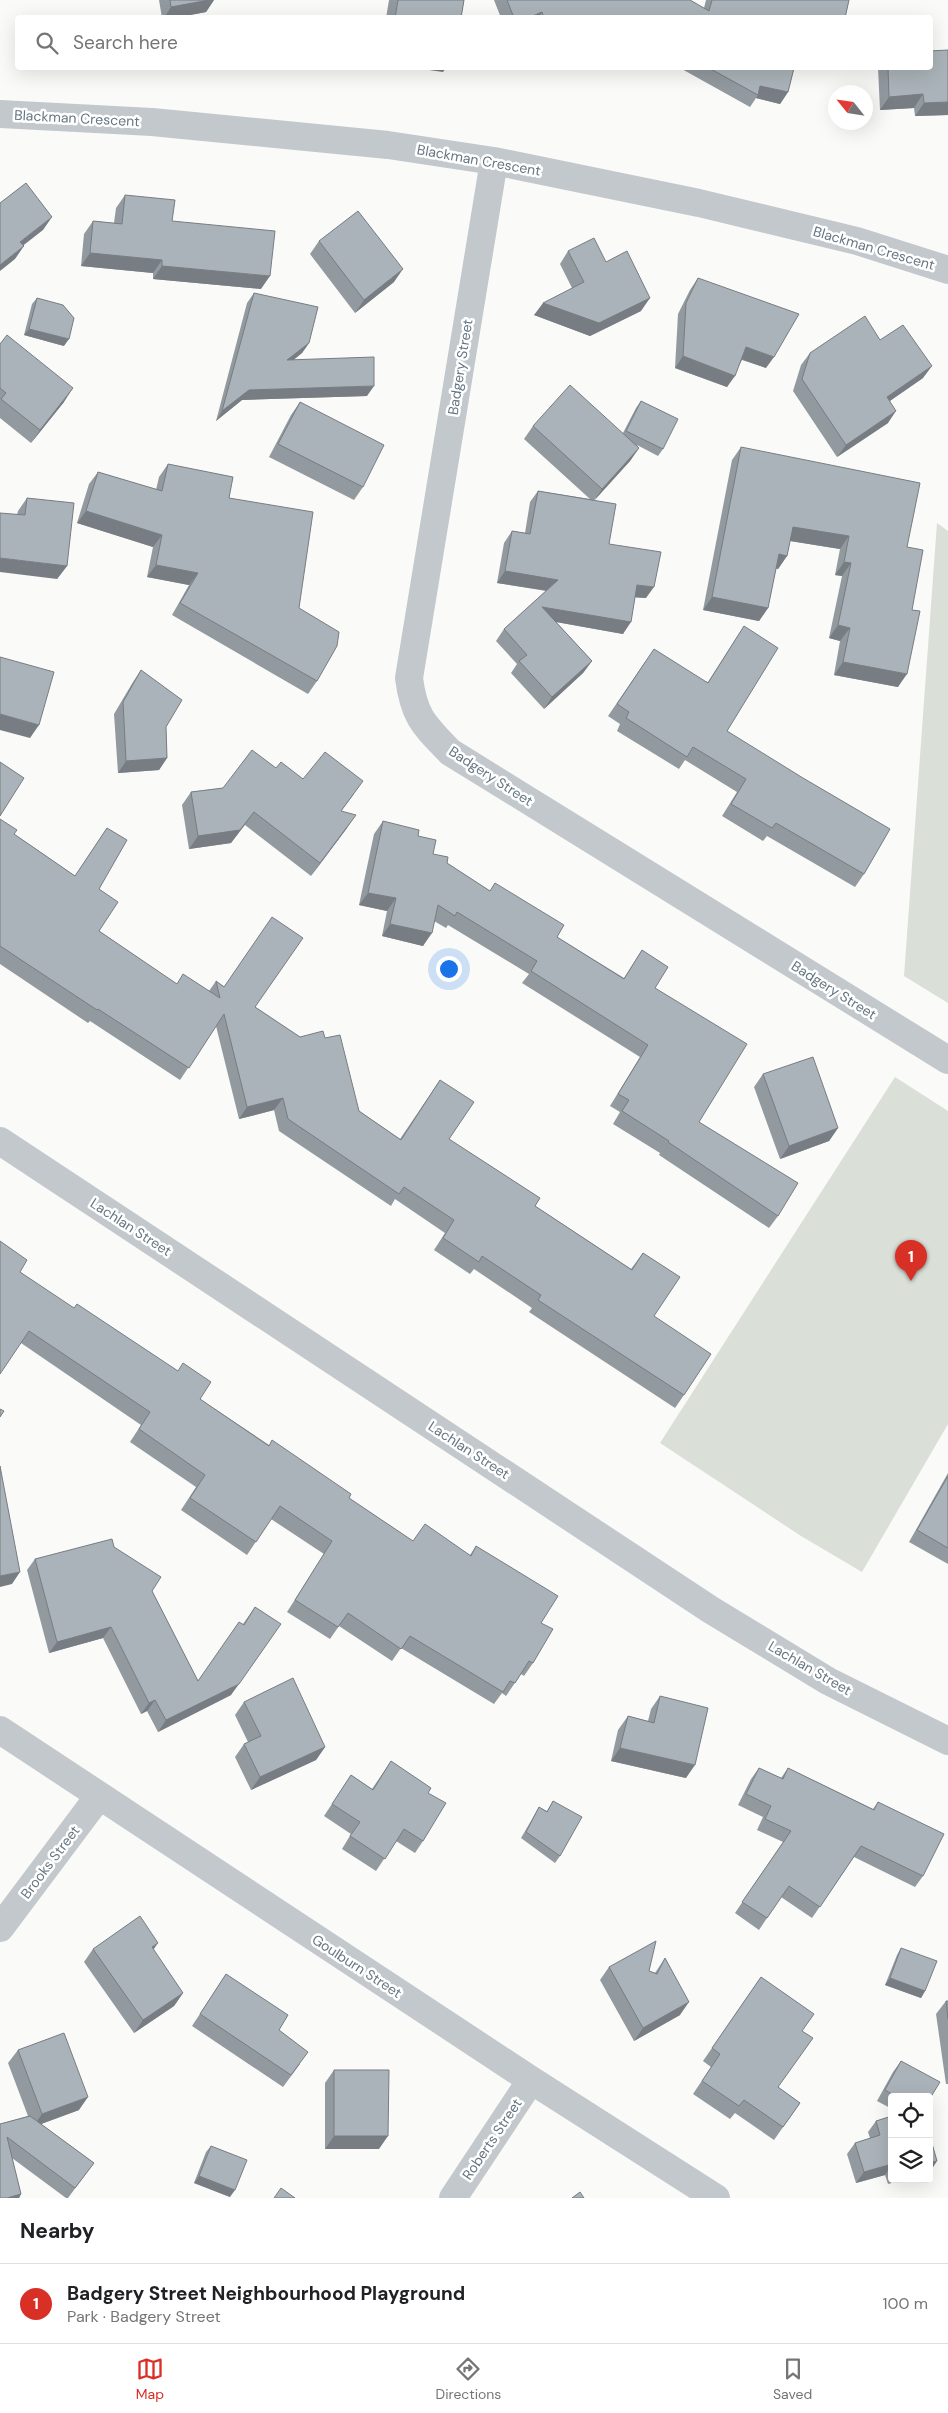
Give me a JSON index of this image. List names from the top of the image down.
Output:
{
  "streets": {
    "street": [
      "Blackman Crescent",
      "Badgery Street",
      "Lachlan Street",
      "Brooks Street",
      "Goulburn Street",
      "Roberts Street"
    ]
  },
  "crossings": [
    ["Blackman Crescent", "Badgery Street"],
    ["Brooks Street", "Goulburn Street"],
    ["Goulburn Street", "Roberts Street"]
  ],
  "north": "top left",
  "page": {
    "search": "Search here",
    "pins": "1",
    "heading": "Nearby",
    "list": [
      {
        "mark": "1",
        "name": "Badgery Street Neighbourhood Playground",
        "note": "Park · Badgery Street",
        "value": "100 m"
      }
    ],
    "nav": ["Map", "Directions", "Saved"]
  }
}
